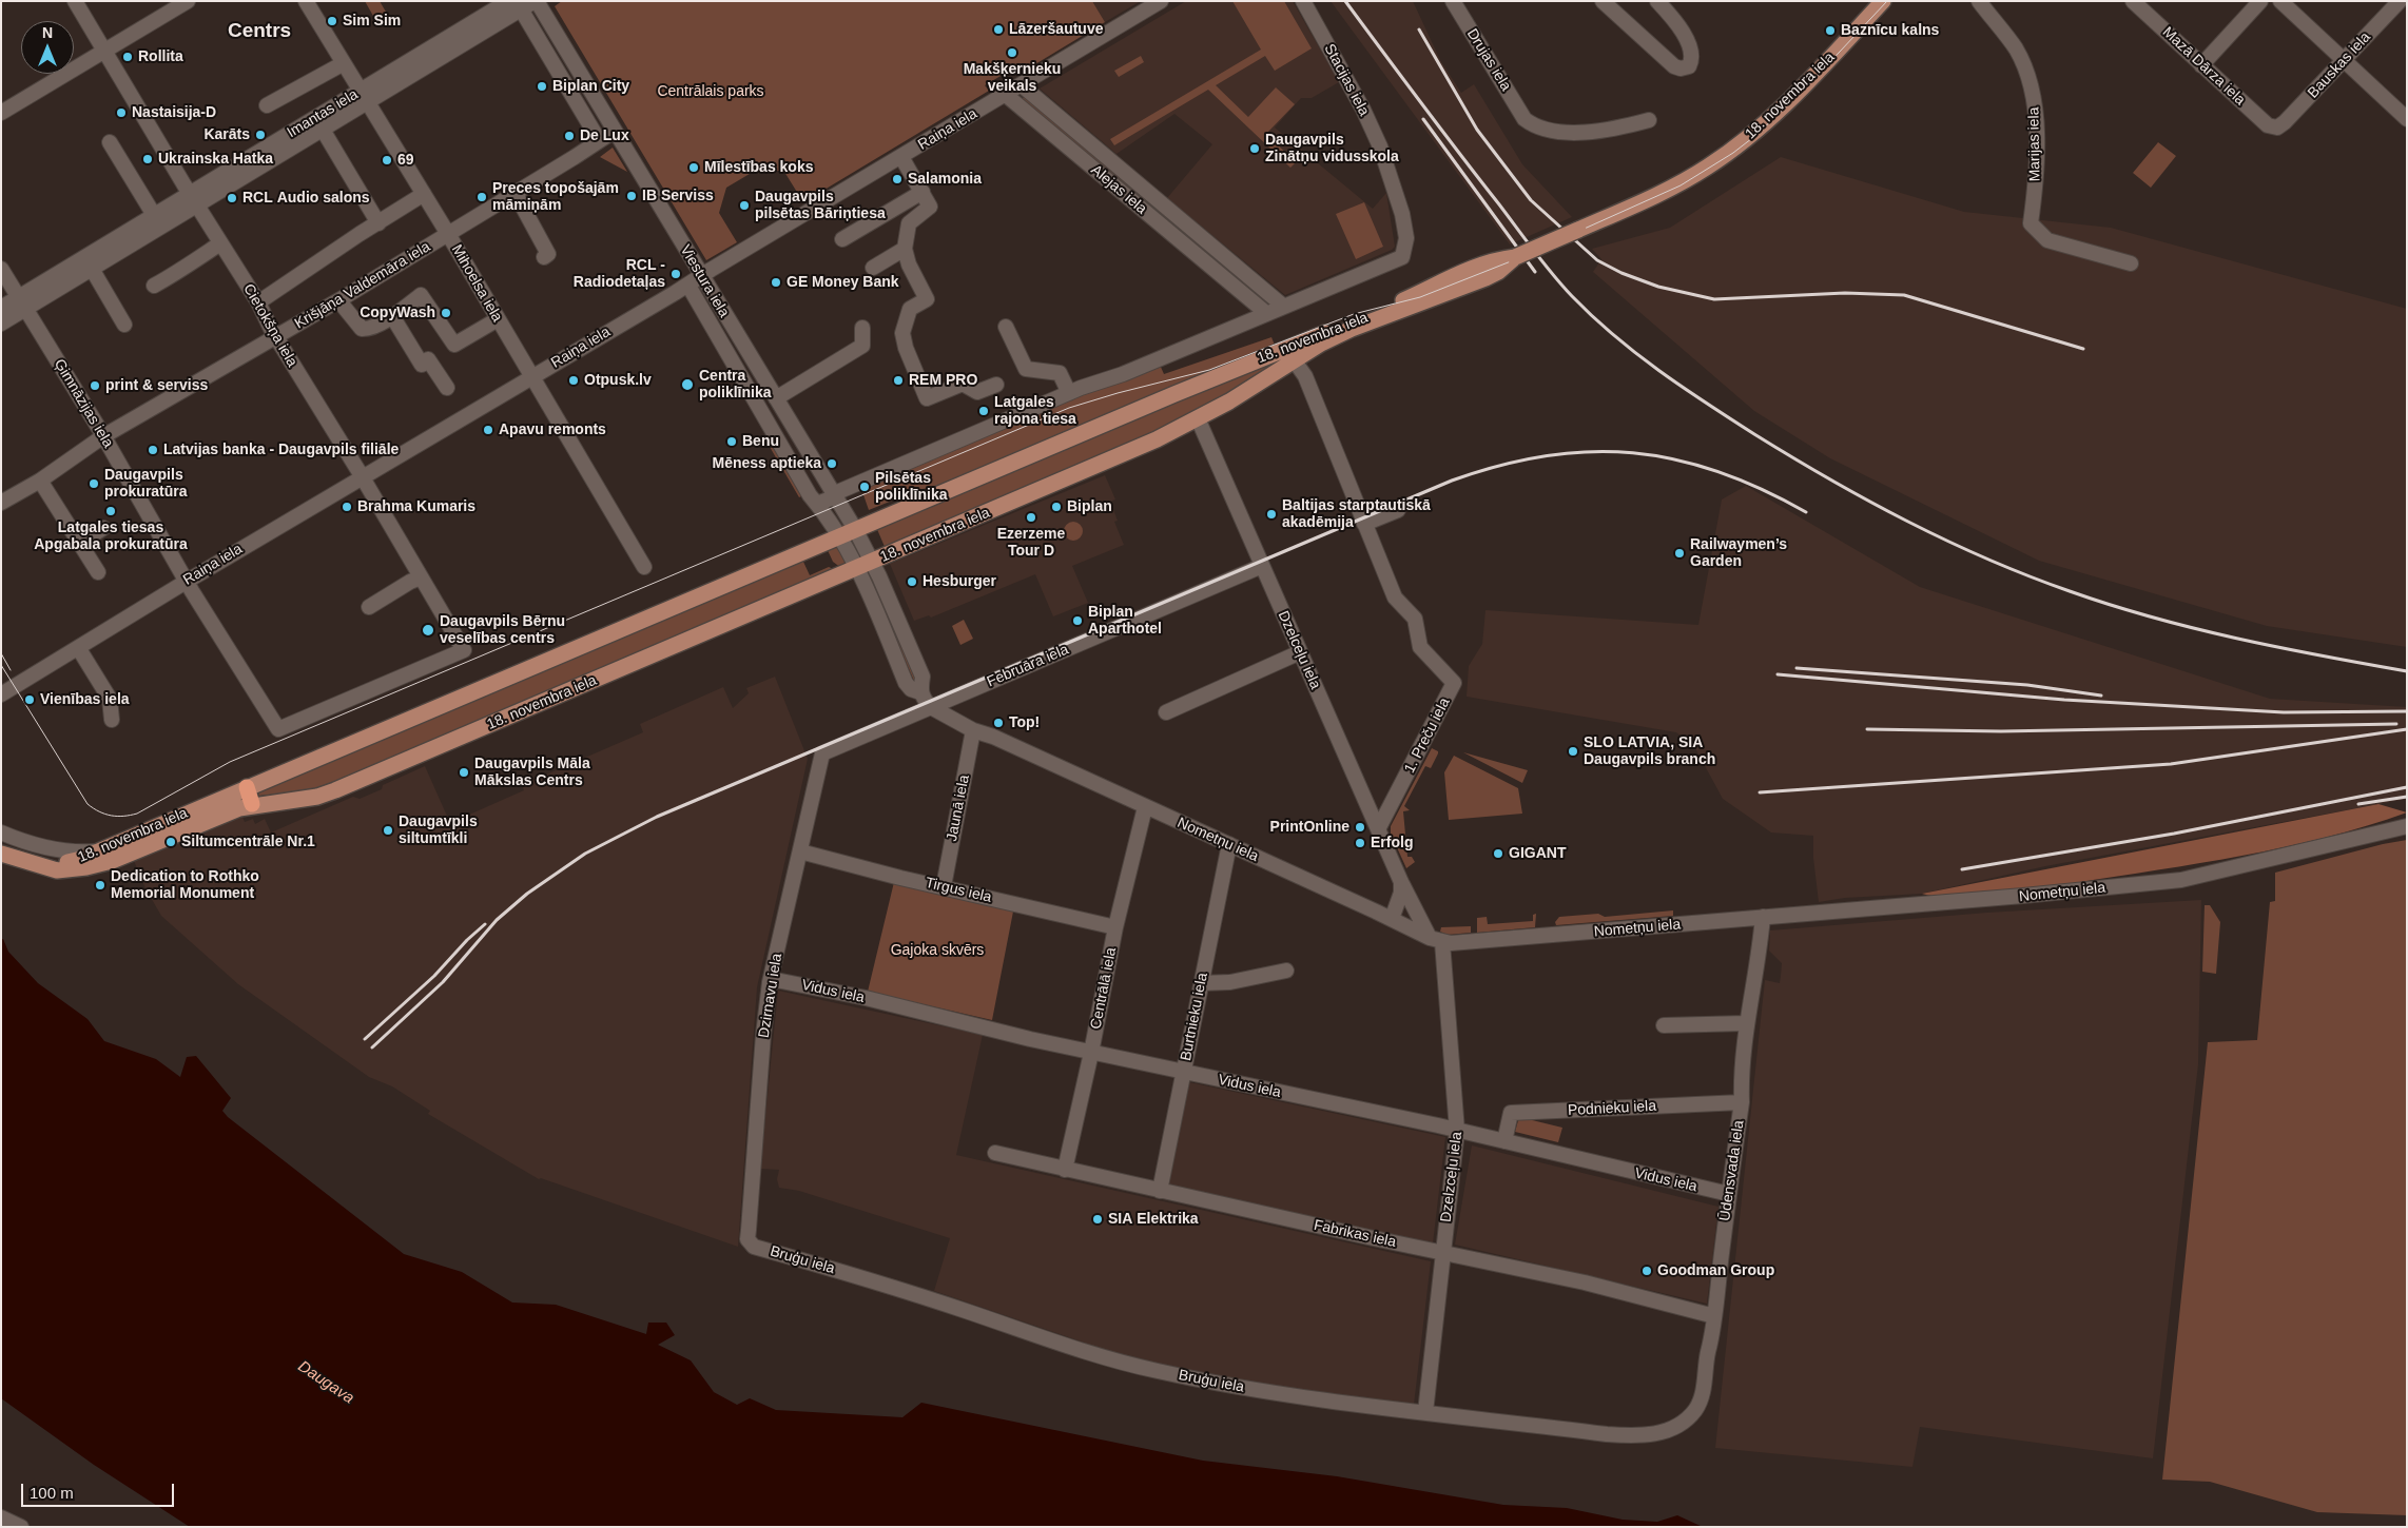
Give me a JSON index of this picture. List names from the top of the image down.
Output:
{
  "streets": {
    "main road": ["18. novembra iela"],
    "street": [
      "Drujas iela",
      "Bauskas iela",
      "Mazā Dārza iela",
      "Stacijas iela",
      "Imantas iela",
      "Raiņa iela",
      "Marijas iela",
      "Alejas iela",
      "Viestura iela",
      "Mihoelsa iela",
      "Krišjāņa Valdemāra iela",
      "Cietokšņa iela",
      "Ģimnāzijas iela",
      "Dzelceļu iela",
      "Februāra iela",
      "1. Preču iela",
      "Jaunā iela",
      "Nometņu iela",
      "Tirgus iela",
      "Centrālā iela",
      "Vidus iela",
      "Dzirnavu iela",
      "Burtnieku iela",
      "Podnieku iela",
      "Ūdensvada iela",
      "Dzelzceļu iela",
      "Fabrikas iela",
      "Bruģu iela"
    ]
  },
  "crossings": [
    ["Bauskas iela", "Mazā Dārza iela"],
    ["Stacijas iela", "Alejas iela"],
    ["18. novembra iela", "Viestura iela"],
    ["18. novembra iela", "Dzelceļu iela"],
    ["18. novembra iela", "1. Preču iela"],
    ["18. novembra iela", "Nometņu iela"],
    ["Imantas iela", "Viestura iela"],
    ["Imantas iela", "Mihoelsa iela"],
    ["Imantas iela", "Cietokšņa iela"],
    ["Imantas iela", "Ģimnāzijas iela"],
    ["Raiņa iela", "Alejas iela"],
    ["Raiņa iela", "Viestura iela"],
    ["Raiņa iela", "Mihoelsa iela"],
    ["Raiņa iela", "Cietokšņa iela"],
    ["Raiņa iela", "Ģimnāzijas iela"],
    ["Viestura iela", "Krišjāņa Valdemāra iela"],
    ["Viestura iela", "Nometņu iela"],
    ["Mihoelsa iela", "Krišjāņa Valdemāra iela"],
    ["Krišjāņa Valdemāra iela", "Cietokšņa iela"],
    ["Krišjāņa Valdemāra iela", "Ģimnāzijas iela"],
    ["Cietokšņa iela", "Ģimnāzijas iela"],
    ["Dzelceļu iela", "Februāra iela"],
    ["Dzelceļu iela", "1. Preču iela"],
    ["Dzelceļu iela", "Nometņu iela"],
    ["Dzelceļu iela", "Dzelzceļu iela"],
    ["Februāra iela", "Nometņu iela"],
    ["Februāra iela", "Dzirnavu iela"],
    ["Jaunā iela", "Nometņu iela"],
    ["Jaunā iela", "Tirgus iela"],
    ["Nometņu iela", "Centrālā iela"],
    ["Nometņu iela", "Burtnieku iela"],
    ["Nometņu iela", "Ūdensvada iela"],
    ["Nometņu iela", "Dzelzceļu iela"],
    ["Tirgus iela", "Centrālā iela"],
    ["Tirgus iela", "Dzirnavu iela"],
    ["Centrālā iela", "Vidus iela"],
    ["Centrālā iela", "Fabrikas iela"],
    ["Vidus iela", "Dzirnavu iela"],
    ["Vidus iela", "Burtnieku iela"],
    ["Vidus iela", "Podnieku iela"],
    ["Vidus iela", "Ūdensvada iela"],
    ["Vidus iela", "Dzelzceļu iela"],
    ["Dzirnavu iela", "Bruģu iela"],
    ["Burtnieku iela", "Fabrikas iela"],
    ["Podnieku iela", "Ūdensvada iela"],
    ["Ūdensvada iela", "Fabrikas iela"],
    ["Ūdensvada iela", "Bruģu iela"],
    ["Dzelzceļu iela", "Fabrikas iela"],
    ["Dzelzceļu iela", "Bruģu iela"]
  ],
  "districts": ["Centrs"],
  "water": ["Daugava"],
  "parks": ["Centrālais parks", "Gajoka skvērs"],
  "places": [
    "Sim Sim",
    "Lāzeršautuve",
    "Baznīcu kalns",
    "Makšķernieku veikals",
    "Rollita",
    "Biplan City",
    "Nastaisija-D",
    "Karāts",
    "De Lux",
    "Daugavpils Zinātņu vidusskola",
    "Ukrainska Hatka",
    "69",
    "Mīlestības koks",
    "Salamonia",
    "IB Serviss",
    "Preces topošajām māmiņām",
    "RCL Audio salons",
    "Daugavpils pilsētas Bāriņtiesa",
    "RCL - Radiodetaļas",
    "GE Money Bank",
    "CopyWash",
    "Otpusk.lv",
    "REM PRO",
    "Centra poliklīnika",
    "print & serviss",
    "Latgales rajona tiesa",
    "Apavu remonts",
    "Benu",
    "Latvijas banka - Daugavpils filiāle",
    "Mēness aptieka",
    "Daugavpils prokuratūra",
    "Pilsētas poliklīnika",
    "Brahma Kumaris",
    "Biplan",
    "Latgales tiesas Apgabala prokuratūra",
    "Baltijas starptautiskā akadēmija",
    "Ezerzeme Tour D",
    "Railwaymen’s Garden",
    "Hesburger",
    "Biplan Aparthotel",
    "Daugavpils Bērnu veselības centrs",
    "Vienības iela",
    "Top!",
    "SLO LATVIA, SIA Daugavpils branch",
    "Daugavpils Māla Mākslas Centrs",
    "PrintOnline",
    "Daugavpils siltumtīkli",
    "Siltumcentrāle Nr.1",
    "Erfolg",
    "GIGANT",
    "Dedication to Rothko Memorial Monument",
    "SIA Elektrika",
    "Goodman Group"
  ],
  "scale_bar": "100 m",
  "north": "top"
}
